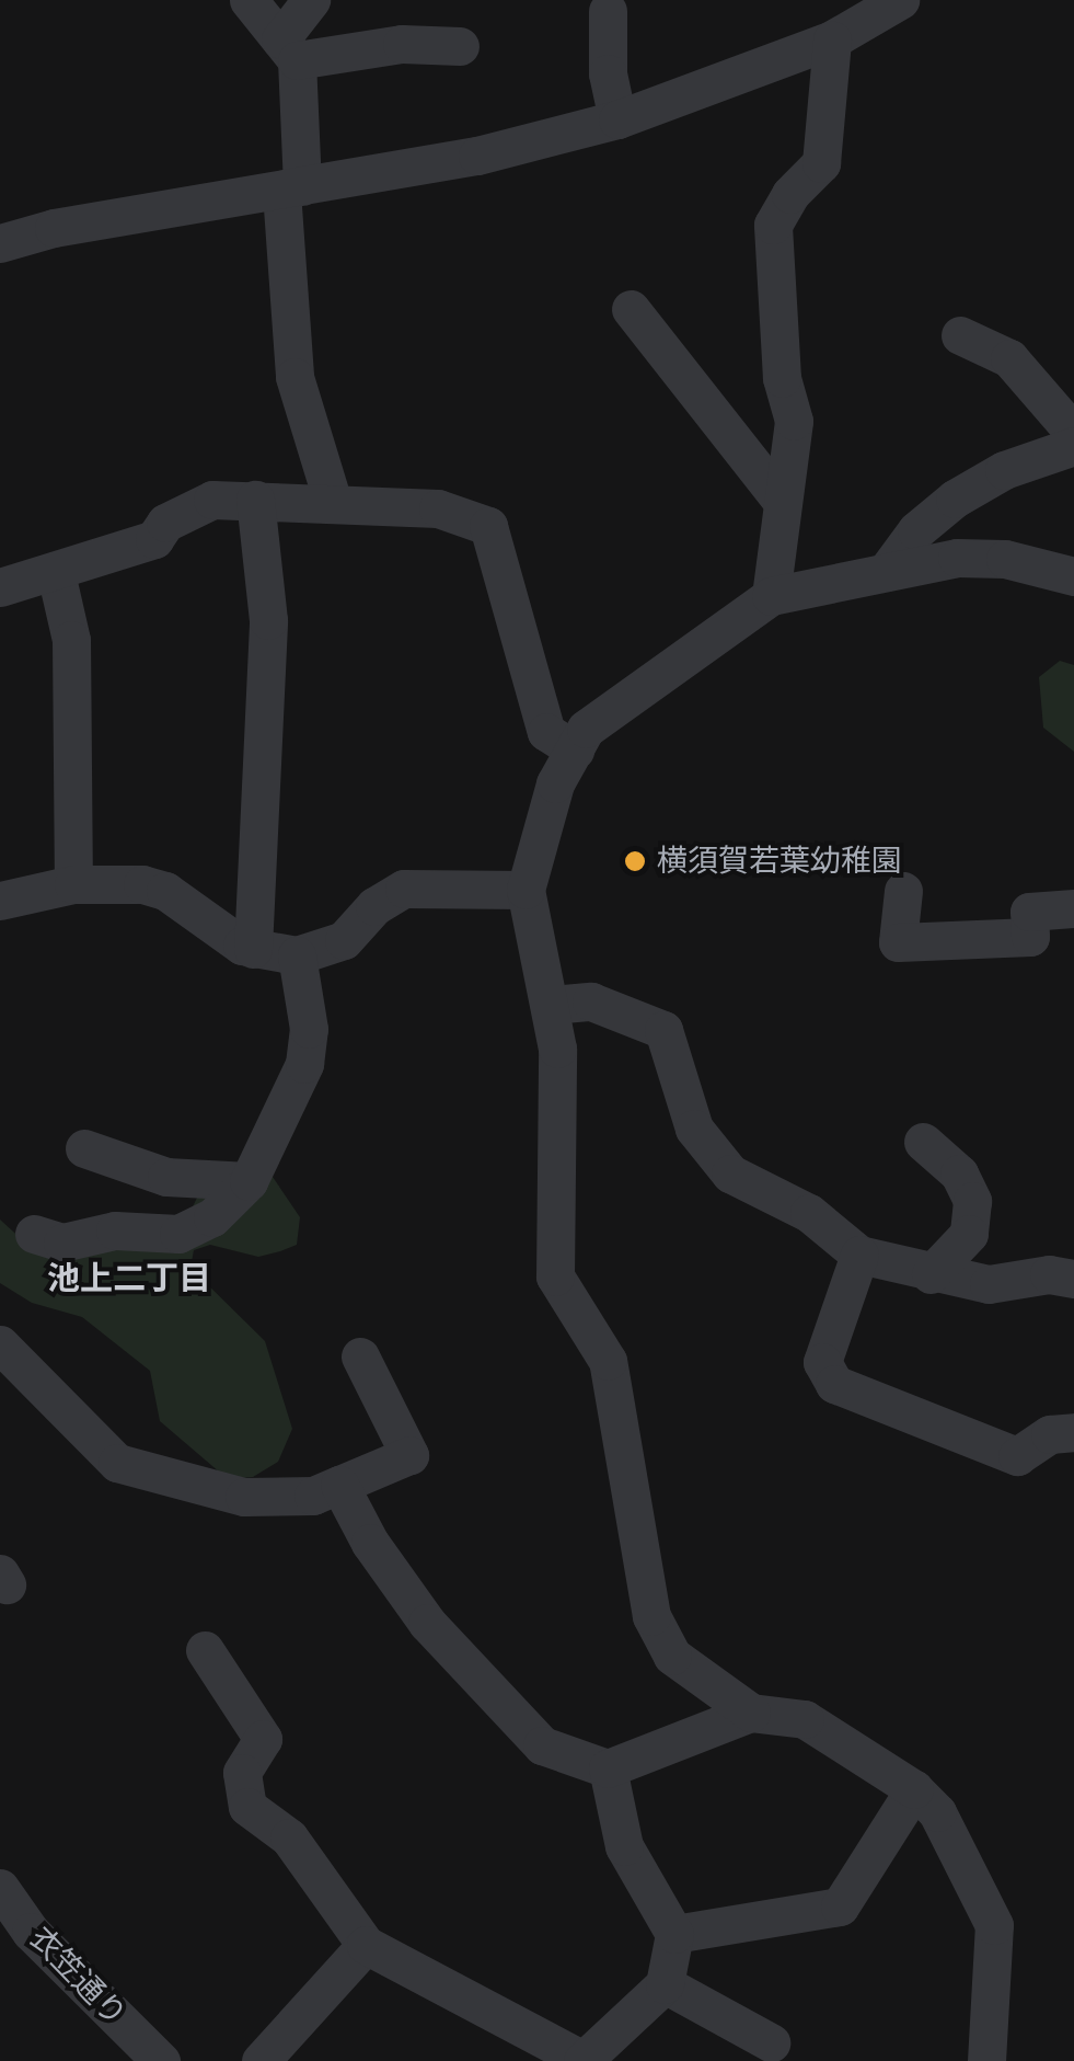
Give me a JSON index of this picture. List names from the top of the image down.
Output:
{
  "streets": {
    "street": ["衣笠通り"]
  },
  "districts": ["池上二丁目"],
  "places": ["横須賀若葉幼稚園"]
}
